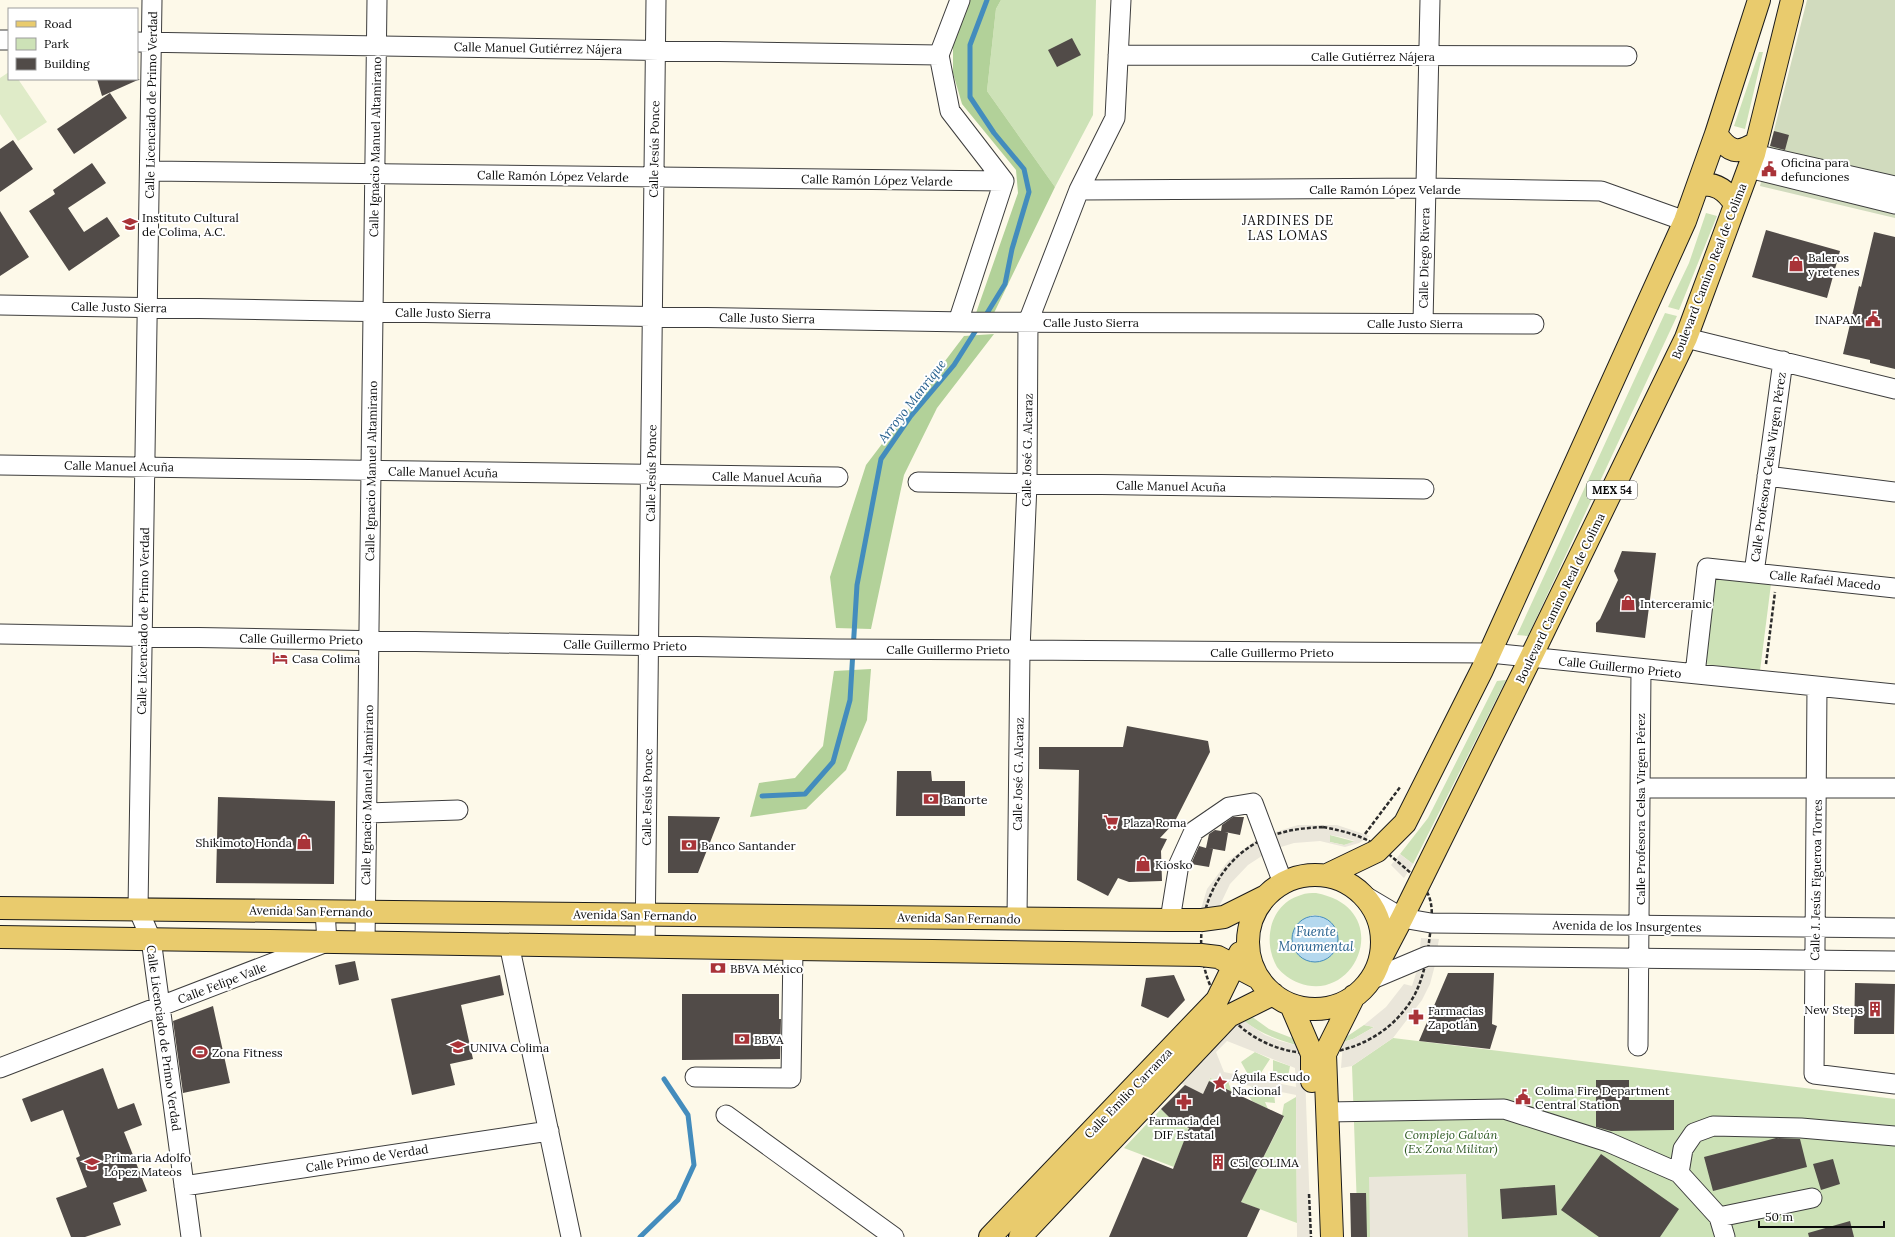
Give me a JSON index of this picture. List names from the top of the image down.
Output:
{
  "streets": {
    "main road": [
      "Boulevard Camino Real de Colima",
      "MEX 54",
      "Avenida San Fernando",
      "Calle Emilio Carranza"
    ],
    "street": [
      "Calle Manuel Gutiérrez Nájera",
      "Calle Gutiérrez Nájera",
      "Calle Licenciado de Primo Verdad",
      "Calle Ignacio Manuel Altamirano",
      "Calle Jesús Ponce",
      "Calle Ramón López Velarde",
      "Calle Diego Rivera",
      "Calle Justo Sierra",
      "Calle José G. Alcaraz",
      "Calle Manuel Acuña",
      "Calle Profesora Celsa Virgen Pérez",
      "Calle Rafaél Macedo",
      "Calle Guillermo Prieto",
      "Calle J. Jesús Figueroa Torres",
      "Avenida de los Insurgentes",
      "Calle Felipe Valle",
      "Calle Primo de Verdad"
    ]
  },
  "crossings": [
    ["Calle Manuel Gutiérrez Nájera", "Calle Licenciado de Primo Verdad"],
    ["Calle Manuel Gutiérrez Nájera", "Calle Ignacio Manuel Altamirano"],
    ["Calle Manuel Gutiérrez Nájera", "Calle Jesús Ponce"],
    ["Calle Gutiérrez Nájera", "Calle Diego Rivera"],
    ["Calle Gutiérrez Nájera", "Calle José G. Alcaraz"],
    ["Calle Licenciado de Primo Verdad", "Calle Ramón López Velarde"],
    ["Calle Licenciado de Primo Verdad", "Calle Justo Sierra"],
    ["Calle Licenciado de Primo Verdad", "Calle Manuel Acuña"],
    ["Calle Licenciado de Primo Verdad", "Calle Guillermo Prieto"],
    ["Calle Licenciado de Primo Verdad", "Avenida San Fernando"],
    ["Calle Licenciado de Primo Verdad", "Calle Felipe Valle"],
    ["Calle Licenciado de Primo Verdad", "Calle Primo de Verdad"],
    ["Calle Ignacio Manuel Altamirano", "Calle Ramón López Velarde"],
    ["Calle Ignacio Manuel Altamirano", "Calle Justo Sierra"],
    ["Calle Ignacio Manuel Altamirano", "Calle Manuel Acuña"],
    ["Calle Ignacio Manuel Altamirano", "Calle Guillermo Prieto"],
    ["Calle Ignacio Manuel Altamirano", "Avenida San Fernando"],
    ["Calle Jesús Ponce", "Calle Ramón López Velarde"],
    ["Calle Jesús Ponce", "Calle Justo Sierra"],
    ["Calle Jesús Ponce", "Calle Manuel Acuña"],
    ["Calle Jesús Ponce", "Calle Guillermo Prieto"],
    ["Calle Jesús Ponce", "Avenida San Fernando"],
    ["Calle Ramón López Velarde", "Calle Diego Rivera"],
    ["Calle Ramón López Velarde", "Calle José G. Alcaraz"],
    ["Calle Ramón López Velarde", "MEX 54"],
    ["Calle Diego Rivera", "Calle Justo Sierra"],
    ["Boulevard Camino Real de Colima", "MEX 54"],
    ["Boulevard Camino Real de Colima", "Calle Guillermo Prieto"],
    ["Boulevard Camino Real de Colima", "Avenida San Fernando"],
    ["Boulevard Camino Real de Colima", "Avenida de los Insurgentes"],
    ["Boulevard Camino Real de Colima", "Calle Emilio Carranza"],
    ["Calle Justo Sierra", "Calle José G. Alcaraz"],
    ["Calle José G. Alcaraz", "Calle Manuel Acuña"],
    ["Calle José G. Alcaraz", "Calle Guillermo Prieto"],
    ["Calle José G. Alcaraz", "Avenida San Fernando"],
    ["Calle Profesora Celsa Virgen Pérez", "Calle Rafaél Macedo"],
    ["Calle Profesora Celsa Virgen Pérez", "Calle Guillermo Prieto"],
    ["Calle Profesora Celsa Virgen Pérez", "Avenida de los Insurgentes"],
    ["MEX 54", "Calle Guillermo Prieto"],
    ["MEX 54", "Avenida San Fernando"],
    ["MEX 54", "Avenida de los Insurgentes"],
    ["MEX 54", "Calle Emilio Carranza"],
    ["Calle Rafaél Macedo", "Calle Guillermo Prieto"],
    ["Calle Guillermo Prieto", "Calle J. Jesús Figueroa Torres"],
    ["Calle J. Jesús Figueroa Torres", "Avenida de los Insurgentes"],
    ["Avenida San Fernando", "Avenida de los Insurgentes"],
    ["Avenida San Fernando", "Calle Emilio Carranza"],
    ["Avenida de los Insurgentes", "Calle Emilio Carranza"]
  ],
  "districts": ["JARDINES DE LAS LOMAS"],
  "water": ["Arroyo Manrique", "Fuente Monumental"],
  "parks": ["Complejo Galván (Ex Zona Militar)"],
  "places": {
    "public building": ["Oficina para defunciones", "INAPAM", "Colima Fire Department Central Station"],
    "school or university": ["Instituto Cultural de Colima, A.C.", "UNIVA Colima", "Primaria Adolfo López Mateos"],
    "shop": [
      "Baleros y retenes",
      "Interceramic",
      "Shikimoto Honda",
      "Kiosko"
    ],
    "hotel": ["Casa Colima"],
    "bank": [
      "Banorte",
      "Banco Santander",
      "BBVA México",
      "BBVA"
    ],
    "supermarket": ["Plaza Roma"],
    "building": ["New Steps", "C5i COLIMA"],
    "pharmacy": ["Farmacias Zapotlán", "Farmacia del DIF Estatal"],
    "sports": ["Zona Fitness"],
    "place": ["Águila Escudo Nacional"]
  },
  "legend": ["Road", "Park", "Building"],
  "scale_bar": "50 m"
}
